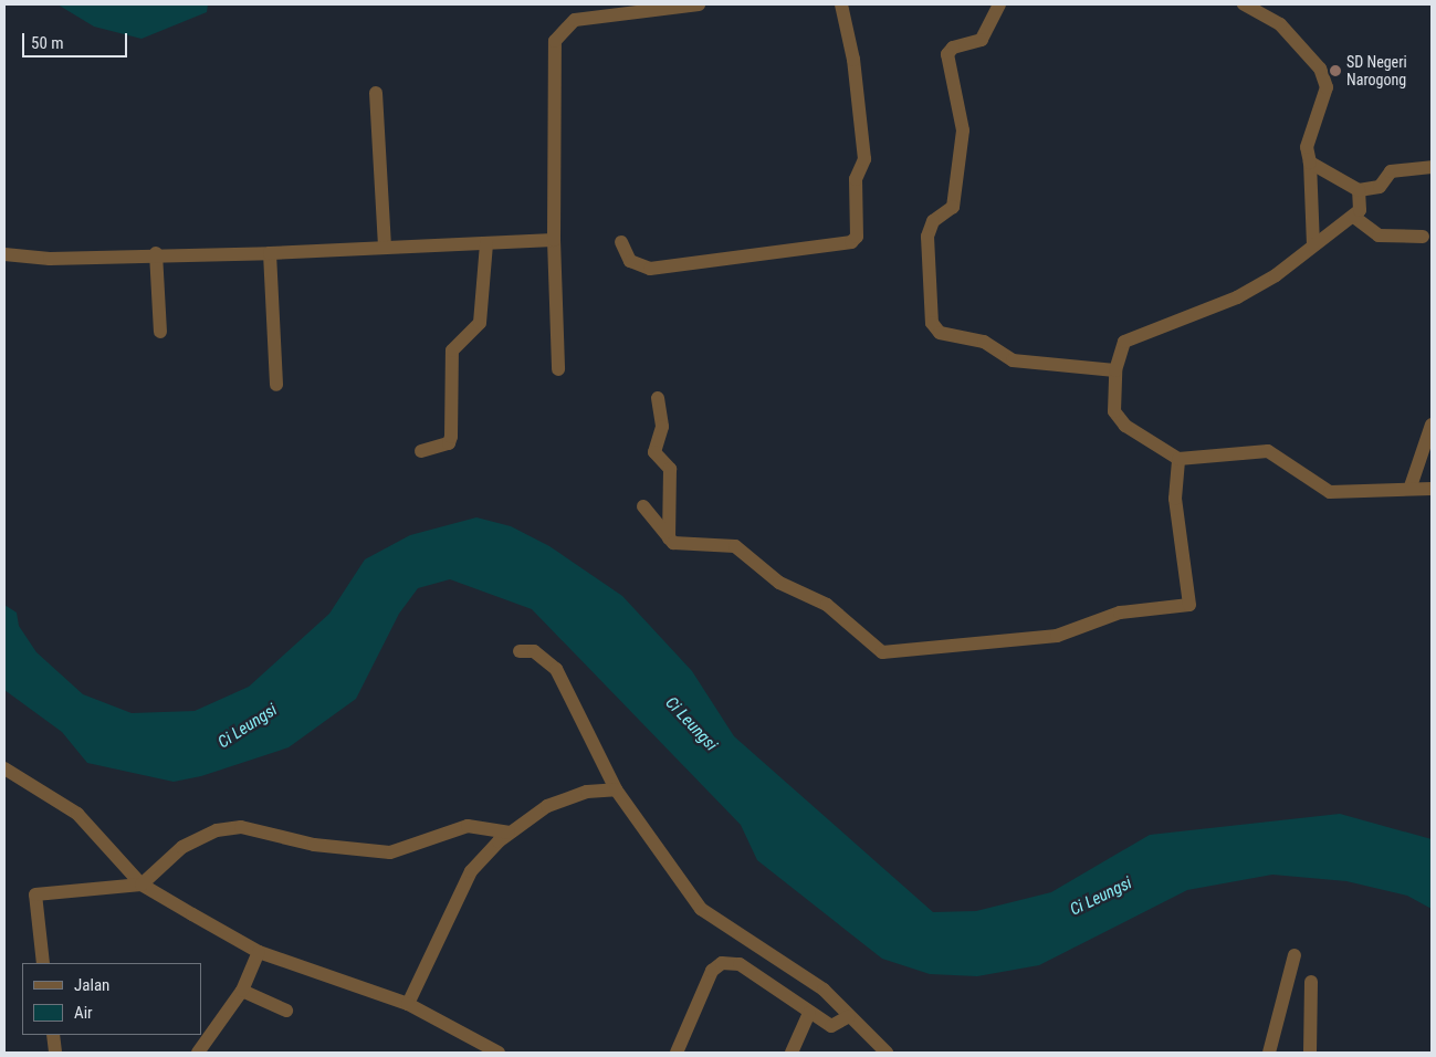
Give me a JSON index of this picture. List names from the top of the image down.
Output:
{
  "water": ["Ci Leungsi"],
  "places": ["SD Negeri Narogong"],
  "legend": ["Jalan", "Air"],
  "scale_bar": "50 m"
}
